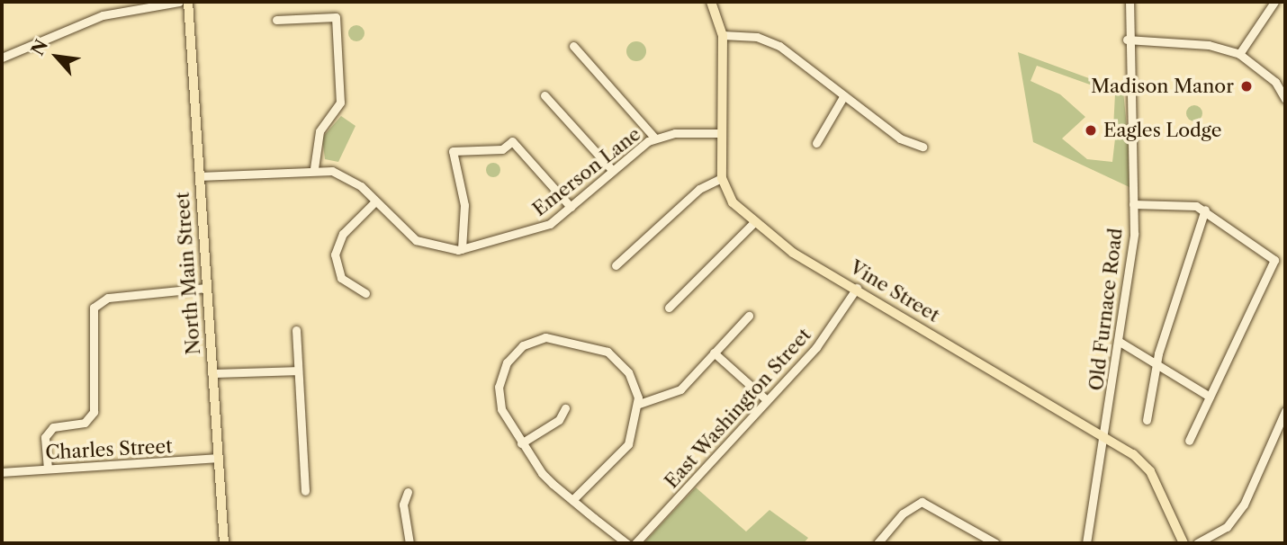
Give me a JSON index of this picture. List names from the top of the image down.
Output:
{
  "streets": {
    "main road": ["North Main Street", "Vine Street"],
    "street": [
      "Emerson Lane",
      "Old Furnace Road",
      "East Washington Street",
      "Charles Street"
    ]
  },
  "crossings": [
    ["Emerson Lane", "North Main Street"],
    ["Emerson Lane", "Vine Street"],
    ["North Main Street", "Charles Street"],
    ["Vine Street", "Old Furnace Road"],
    ["Vine Street", "East Washington Street"]
  ],
  "places": ["Madison Manor", "Eagles Lodge"],
  "north": "top left"
}
